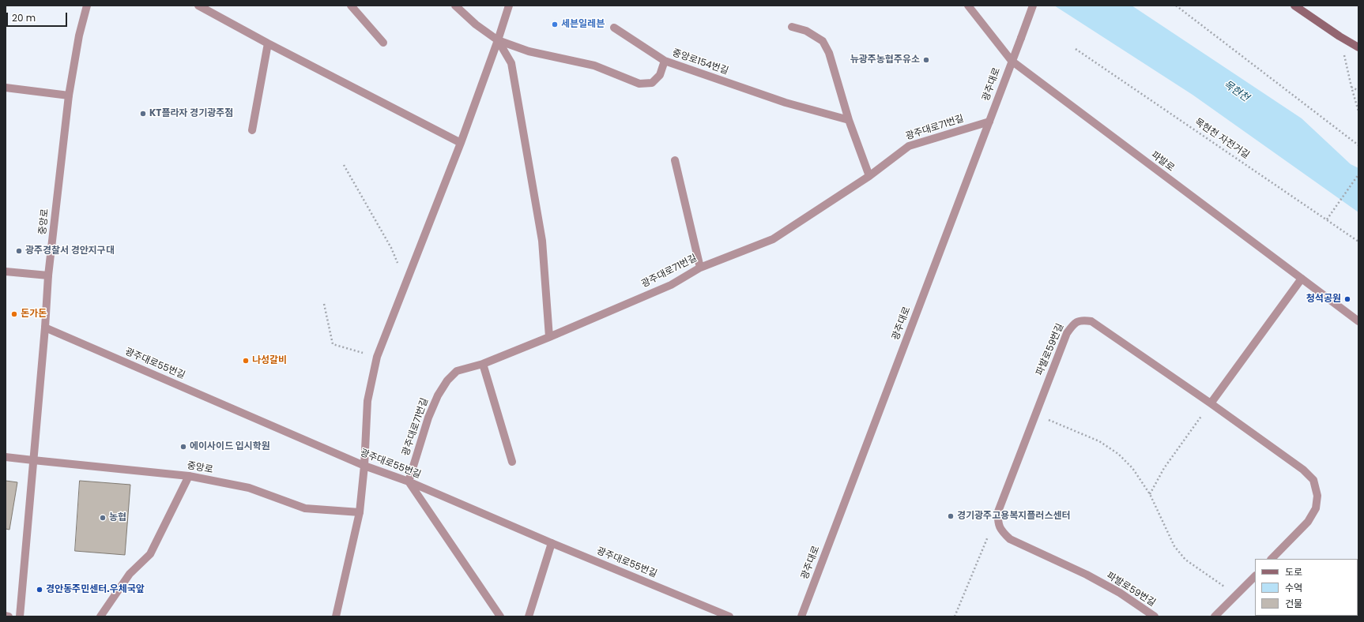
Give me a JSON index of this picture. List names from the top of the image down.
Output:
{
  "streets": {
    "street": [
      "중앙로154번길",
      "광주대로",
      "광주대로71번길",
      "파발로",
      "중앙로",
      "파발로59번길",
      "광주대로55번길"
    ],
    "path": ["목현천 자전거길"]
  },
  "crossings": [
    ["광주대로", "광주대로71번길"],
    ["광주대로", "파발로"],
    ["광주대로71번길", "광주대로55번길"],
    ["중앙로", "광주대로55번길"]
  ],
  "water": ["목현천"],
  "places": [
    "세븐일레븐",
    "뉴광주농협주유소",
    "KT플라자 경기광주점",
    "광주경찰서 경안지구대",
    "청석공원",
    "돈가돈",
    "나성갈비",
    "에이사이드 입시학원",
    "경기광주고용복지플러스센터",
    "농협",
    "경안동주민센터.우체국앞"
  ],
  "legend": ["도로", "수역", "건물"],
  "scale_bar": "20 m"
}
